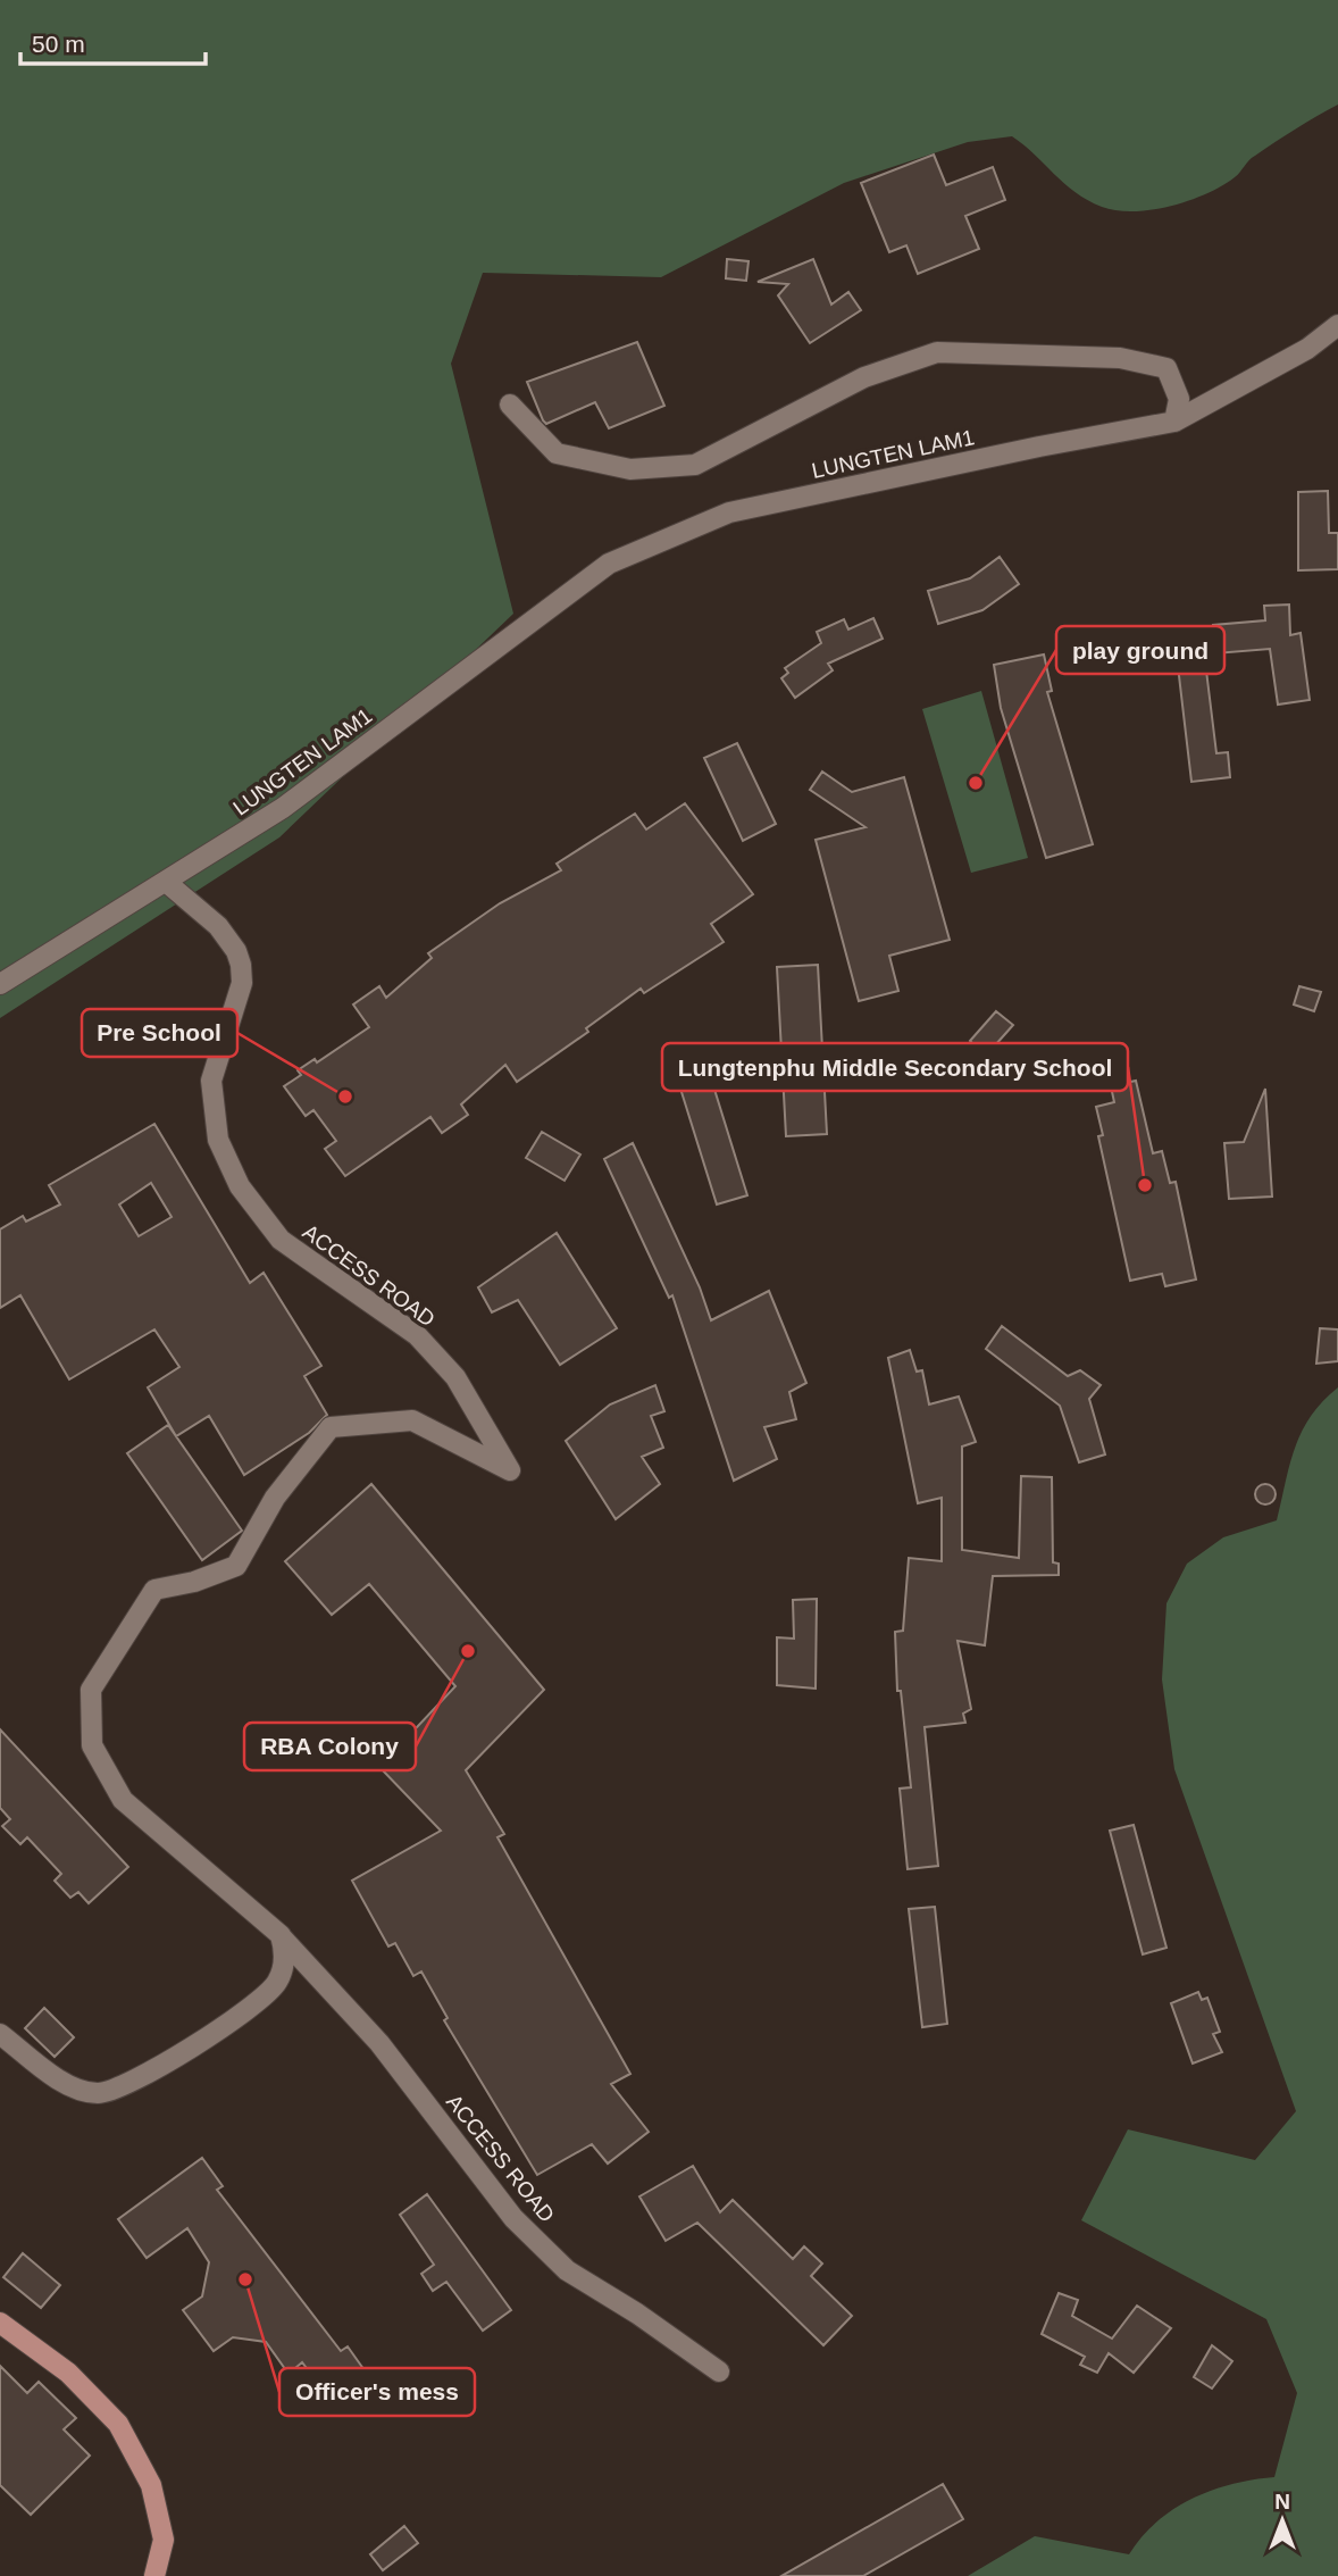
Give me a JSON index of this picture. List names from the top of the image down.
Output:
{
  "streets": {
    "street": ["LUNGTEN LAM1", "ACCESS ROAD"]
  },
  "crossings": [
    ["LUNGTEN LAM1", "ACCESS ROAD"]
  ],
  "places": [
    "play ground",
    "Pre School",
    "Lungtenphu Middle Secondary School",
    "RBA Colony",
    "Officer's mess"
  ],
  "scale_bar": "50 m",
  "north": "top"
}
